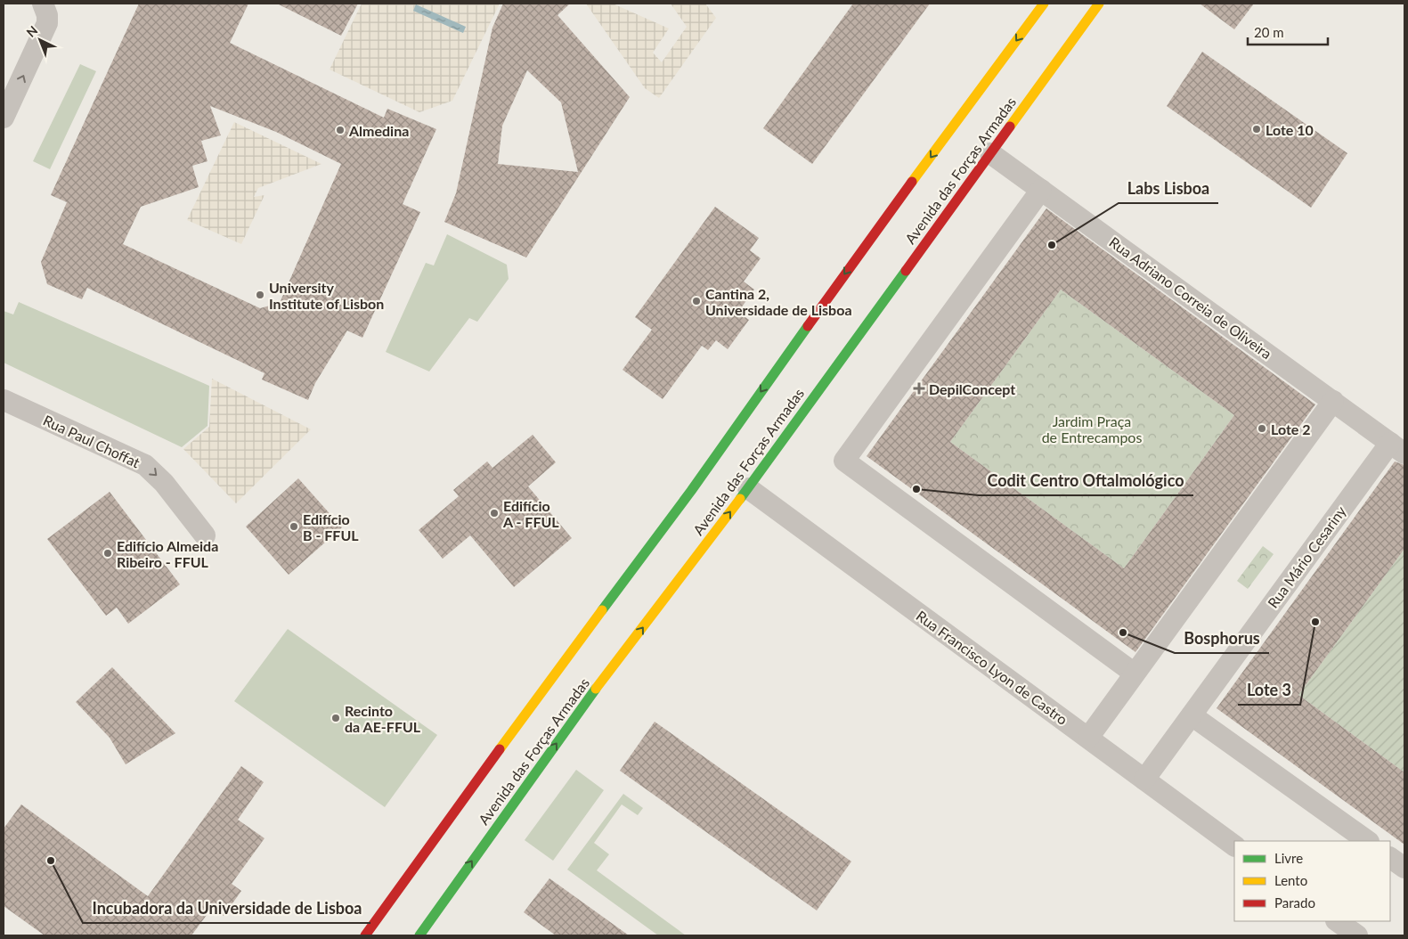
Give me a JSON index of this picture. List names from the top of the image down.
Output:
{
  "streets": {
    "main road": ["Avenida das Forças Armadas"],
    "street": [
      "Rua Adriano Correia de Oliveira",
      "Rua Paul Choffat",
      "Rua Mário Cesariny",
      "Rua Francisco Lyon de Castro"
    ]
  },
  "crossings": [
    ["Avenida das Forças Armadas", "Rua Adriano Correia de Oliveira"],
    ["Avenida das Forças Armadas", "Rua Francisco Lyon de Castro"],
    ["Rua Adriano Correia de Oliveira", "Rua Mário Cesariny"],
    ["Rua Mário Cesariny", "Rua Francisco Lyon de Castro"]
  ],
  "one_way": ["Rua Paul Choffat"],
  "parks": ["Jardim Praça de Entrecampos"],
  "places": {
    "other": [
      "Lote 10",
      "Almedina",
      "Labs Lisboa",
      "University Institute of Lisbon",
      "Cantina 2, Universidade de Lisboa",
      "Lote 2",
      "Codit Centro Oftalmológico",
      "Edifício A - FFUL",
      "Edifício B - FFUL",
      "Edifício Almeida Ribeiro - FFUL",
      "Lote 3",
      "Bosphorus",
      "Recinto da AE-FFUL",
      "Incubadora da Universidade de Lisboa"
    ],
    "health": ["DepilConcept"]
  },
  "legend": ["Livre", "Lento", "Parado"],
  "scale_bar": "20 m",
  "north": "top left"
}
